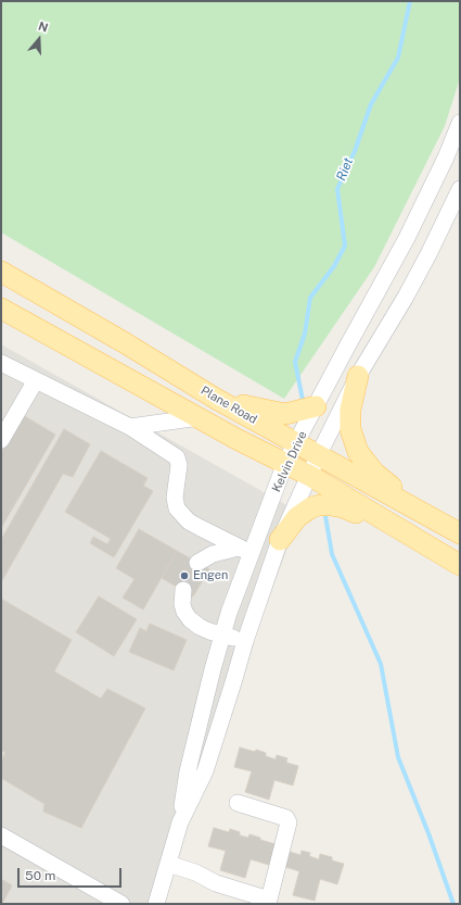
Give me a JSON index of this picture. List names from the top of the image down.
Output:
{
  "streets": {
    "main road": ["Plane Road"],
    "street": ["Kelvin Drive"]
  },
  "crossings": [
    ["Plane Road", "Kelvin Drive"]
  ],
  "water": ["Riet"],
  "places": ["Engen"],
  "scale_bar": "50 m",
  "north": "top"
}
